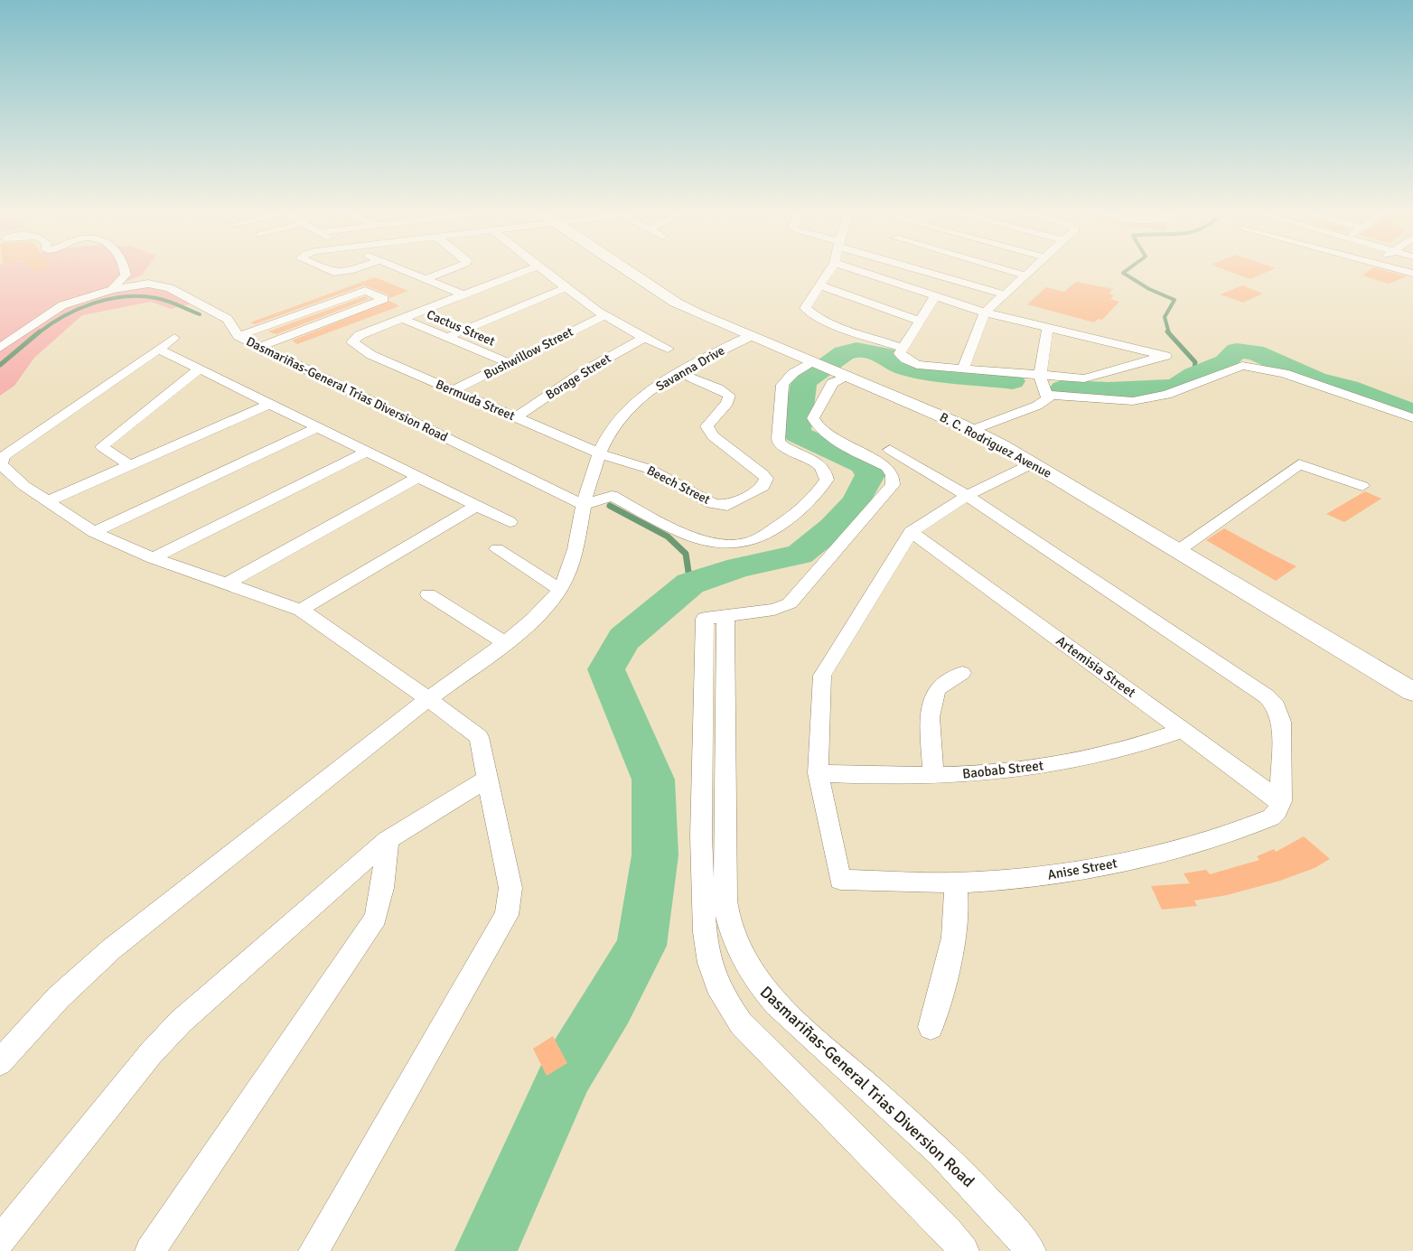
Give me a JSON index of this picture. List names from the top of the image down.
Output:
{
  "streets": {
    "street": [
      "Cactus Street",
      "Bushwillow Street",
      "Savanna Drive",
      "Borage Street",
      "Dasmariñas-General Trias Diversion Road",
      "Bermuda Street",
      "B. C. Rodriguez Avenue",
      "Beech Street",
      "Artemisia Street",
      "Baobab Street",
      "Anise Street"
    ]
  },
  "crossings": [
    ["Cactus Street", "Bushwillow Street"],
    ["Cactus Street", "Bermuda Street"],
    ["Bushwillow Street", "Bermuda Street"],
    ["Savanna Drive", "Dasmariñas-General Trias Diversion Road"],
    ["Savanna Drive", "Bermuda Street"],
    ["Savanna Drive", "B. C. Rodriguez Avenue"],
    ["Savanna Drive", "Beech Street"],
    ["Borage Street", "Bermuda Street"],
    ["Bermuda Street", "Beech Street"],
    ["B. C. Rodriguez Avenue", "Anise Street"],
    ["Artemisia Street", "Baobab Street"],
    ["Artemisia Street", "Anise Street"],
    ["Baobab Street", "Anise Street"]
  ]
}
